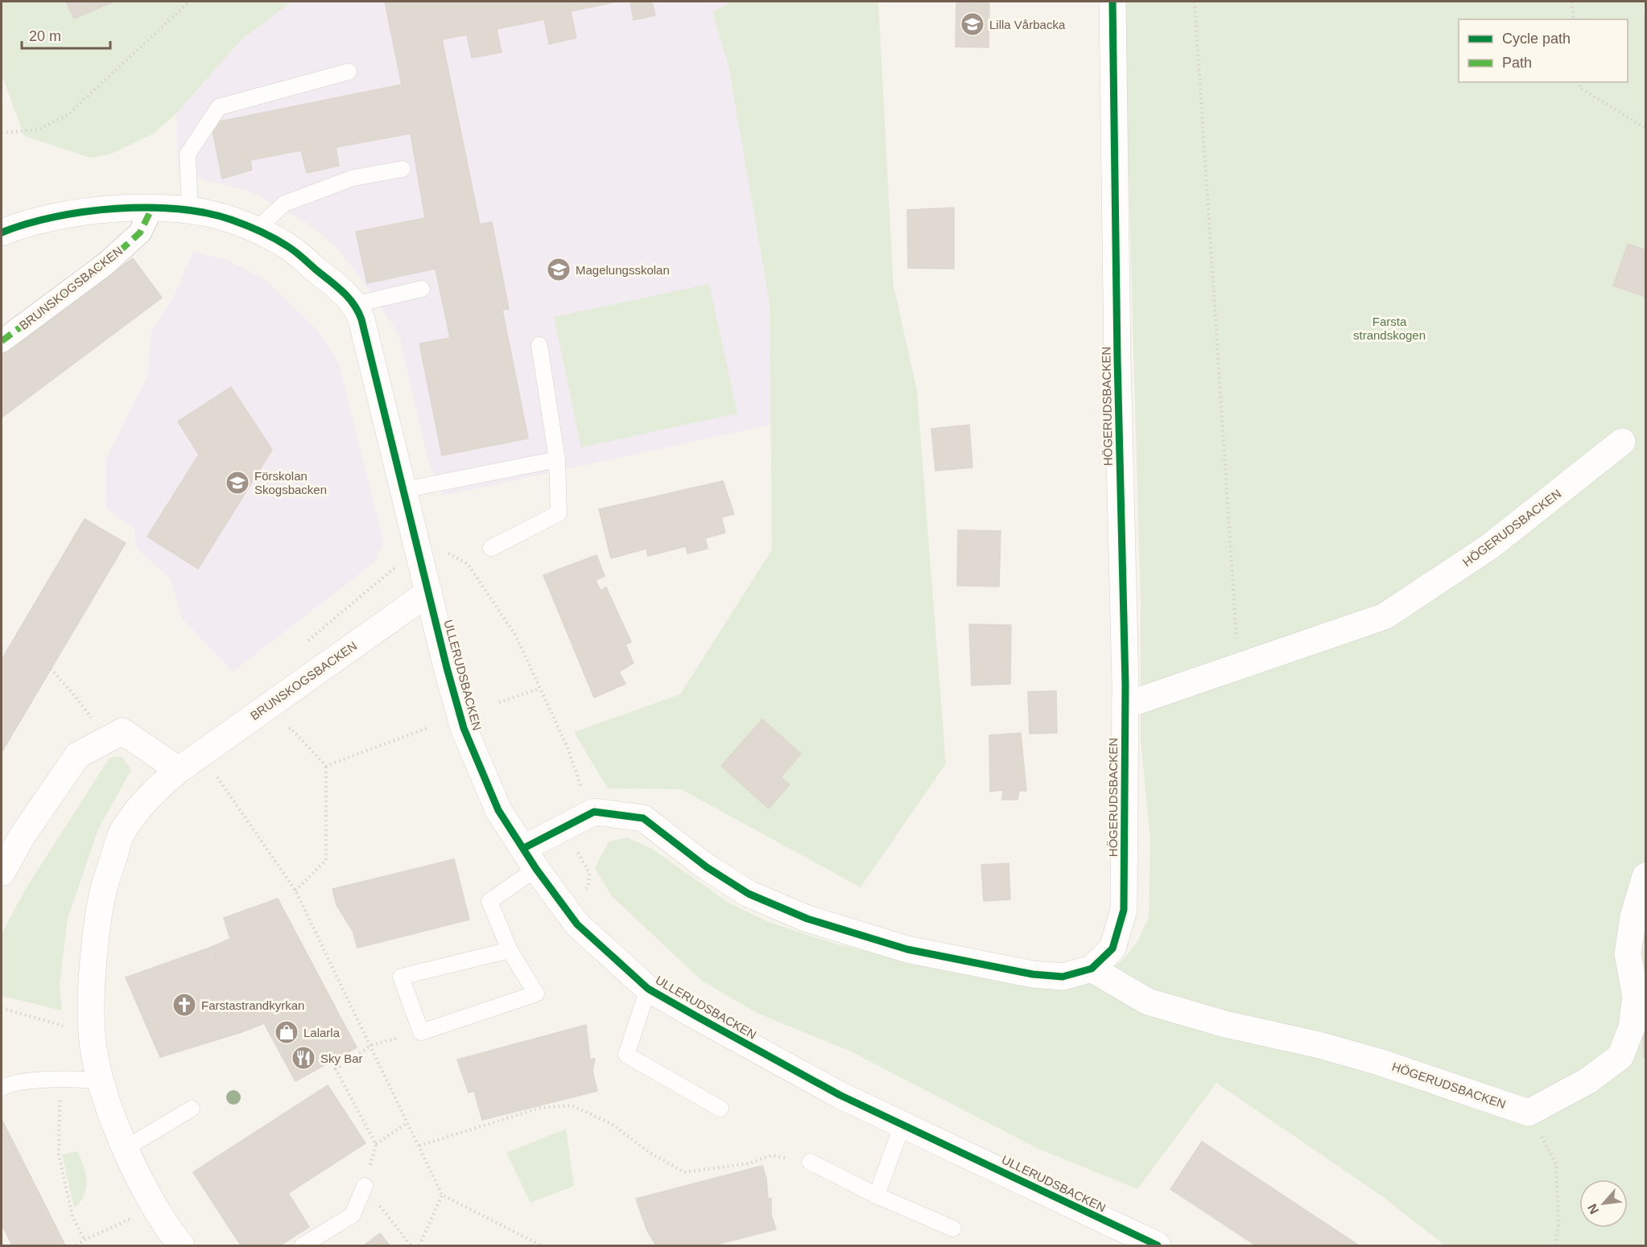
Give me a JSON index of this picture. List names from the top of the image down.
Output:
{
  "streets": {
    "street": ["BRUNSKOGSBACKEN", "HÖGERUDSBACKEN", "ULLERUDSBACKEN"]
  },
  "crossings": [
    ["BRUNSKOGSBACKEN", "ULLERUDSBACKEN"],
    ["HÖGERUDSBACKEN", "ULLERUDSBACKEN"]
  ],
  "parks": ["Farsta strandskogen"],
  "places": {
    "school or university": ["Lilla Vårbacka", "Magelungsskolan", "Förskolan Skogsbacken"],
    "church": ["Farstastrandkyrkan"],
    "shop": ["Lalarla"],
    "restaurant": ["Sky Bar"]
  },
  "legend": ["Cycle path", "Path"],
  "scale_bar": "20 m",
  "north": "bottom left"
}
